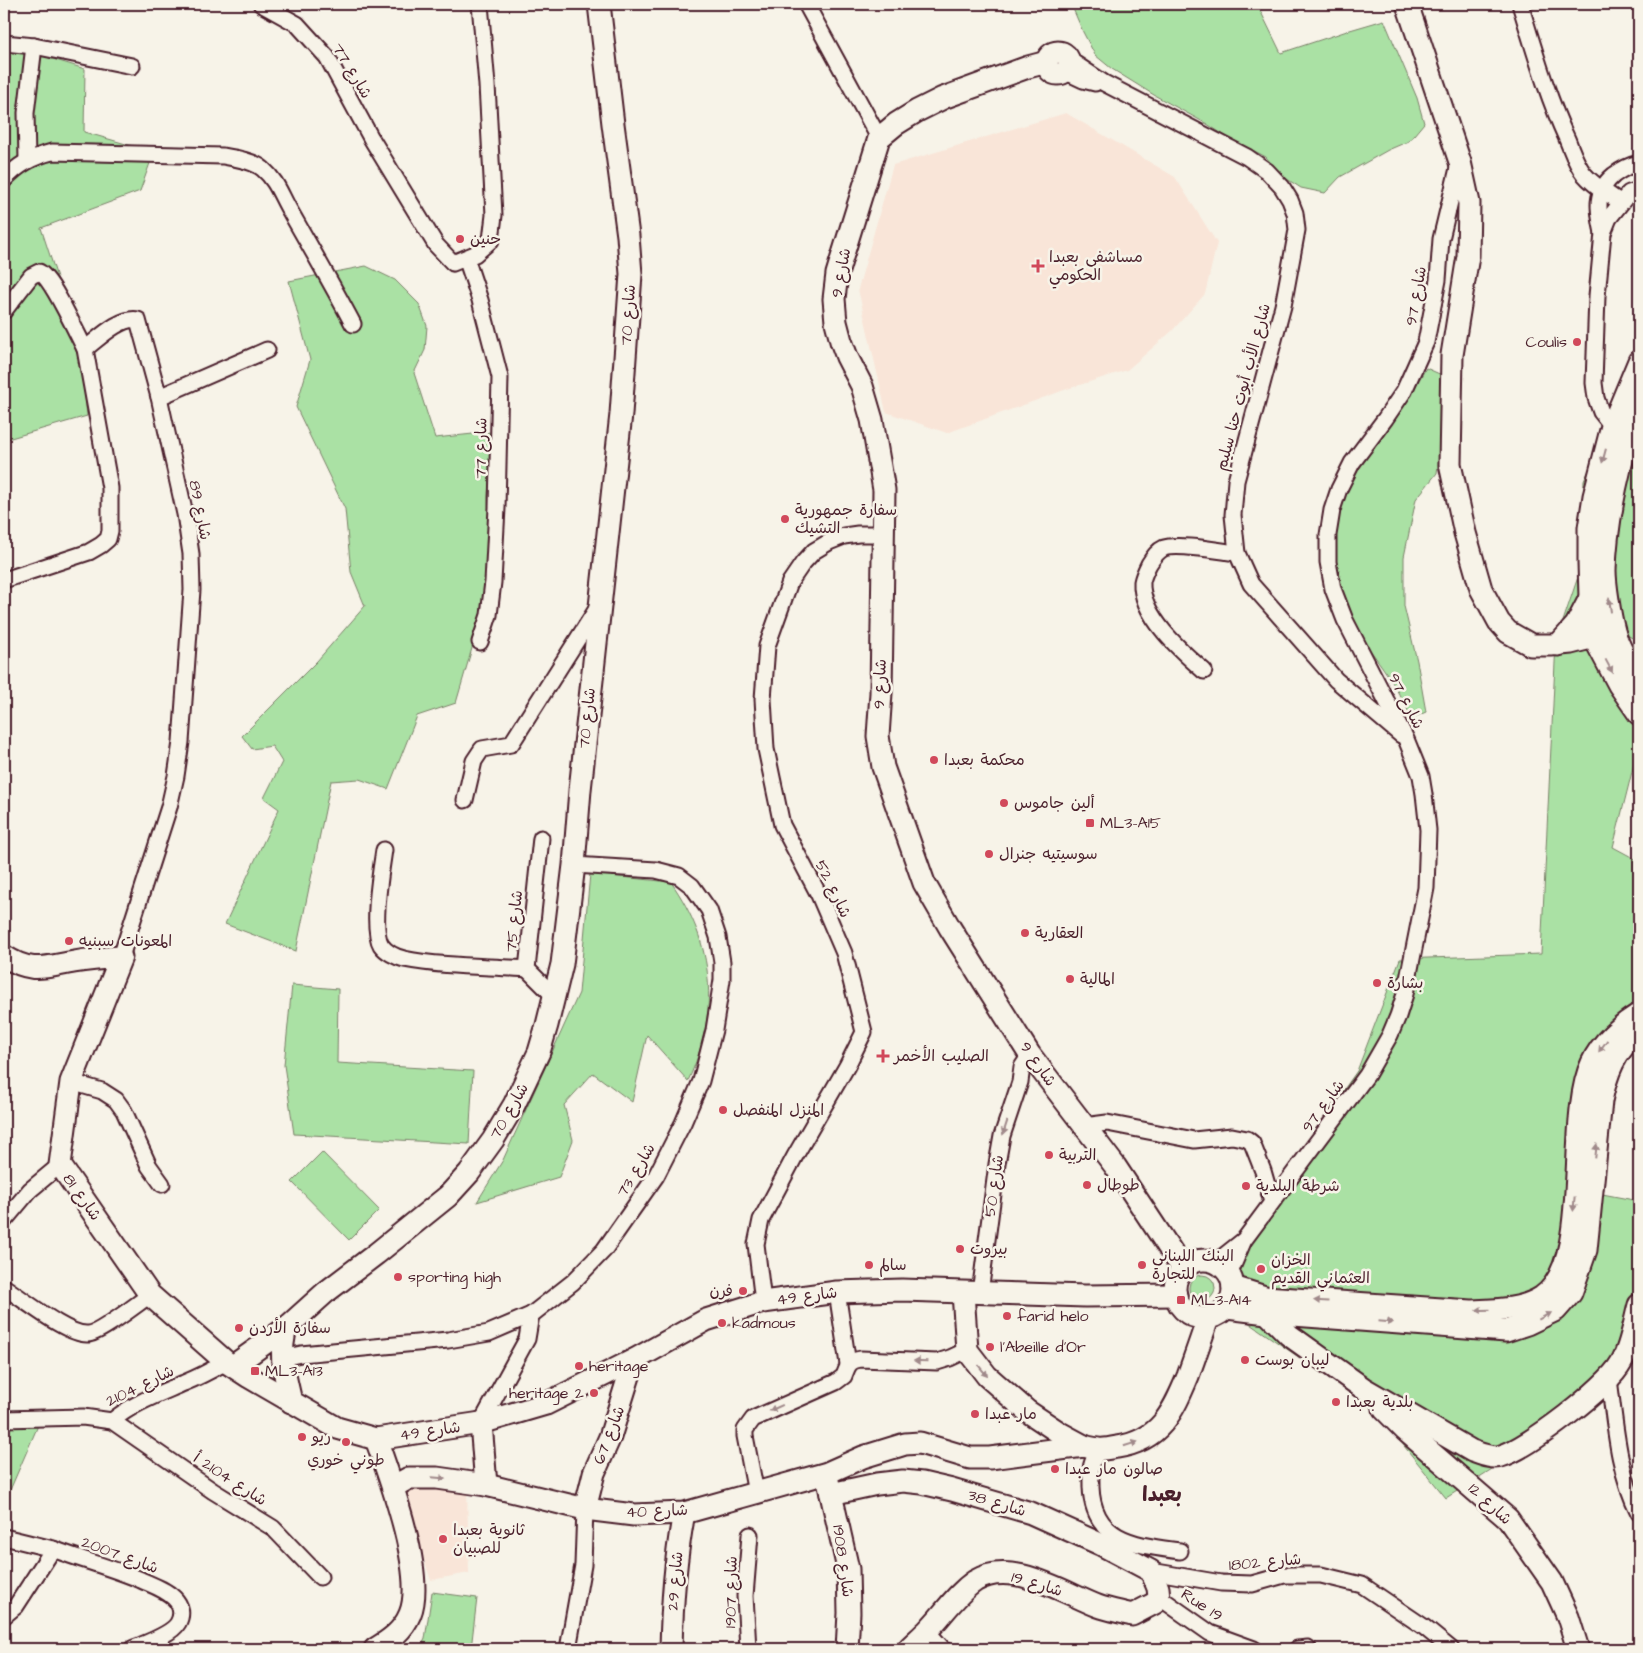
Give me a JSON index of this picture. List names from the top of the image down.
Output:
{
  "streets": {
    "street": [
      "شارع 77",
      "شارع 9",
      "شارع 97",
      "شارع 70",
      "شارع الأب أبوت حنا سليم",
      "شارع 89",
      "شارع 52",
      "شارع 75",
      "شارع 73",
      "شارع 50",
      "شارع 81",
      "شارع 49",
      "شارع 2104",
      "شارع 67",
      "شارع 2104 أ",
      "شارع 38",
      "شارع 12",
      "شارع 40",
      "شارع 2007",
      "شارع 1908",
      "شارع 1802",
      "شارع 29",
      "شارع 19",
      "شارع 1907",
      "Rue 19"
    ]
  },
  "crossings": [
    ["شارع 9", "شارع 97"],
    ["شارع 9", "شارع 52"],
    ["شارع 9", "شارع 50"],
    ["شارع 9", "شارع 49"],
    ["شارع 9", "شارع 40"],
    ["شارع 97", "شارع الأب أبوت حنا سليم"],
    ["شارع 97", "شارع 49"],
    ["شارع 97", "شارع 40"],
    ["شارع 70", "شارع 75"],
    ["شارع 70", "شارع 73"],
    ["شارع 70", "شارع 81"],
    ["شارع 70", "شارع 2104"],
    ["شارع 89", "شارع 81"],
    ["شارع 52", "شارع 49"],
    ["شارع 50", "شارع 49"],
    ["شارع 81", "شارع 49"],
    ["شارع 81", "شارع 2104"],
    ["شارع 49", "شارع 67"],
    ["شارع 49", "شارع 40"],
    ["شارع 2104", "شارع 2104 أ"],
    ["شارع 67", "شارع 40"],
    ["شارع 38", "شارع 1908"],
    ["شارع 38", "شارع 1802"],
    ["شارع 40", "شارع 1908"],
    ["شارع 40", "شارع 29"],
    ["شارع 19", "Rue 19"]
  ],
  "one_way": ["شارع 50"],
  "districts": ["بعبدا"],
  "places": {
    "other": [
      "حنين",
      "Coulis",
      "سفارة جمهورية التشيك",
      "محكمة بعبدا",
      "ألين جاموس",
      "سوسيتيه جنرال",
      "العقارية",
      "المعونات سبنيه",
      "المالية",
      "بشارة",
      "المنزل المنفصل",
      "التربية",
      "طوطال",
      "شرطة البلدية",
      "بيروت",
      "سالم",
      "البنك اللبناني للتجارة",
      "الخزان العثماني القديم",
      "sporting high",
      "فرن",
      "farid helo",
      "kadmous",
      "سفارة الأردن",
      "l'Abeille d'Or",
      "ليبان بوست",
      "heritage",
      "heritage 2",
      "بلدية بعبدا",
      "مار عبدا",
      "ريو",
      "طوني خوري",
      "صالون مار عبدا",
      "ثانوية بعبدا للصبيان"
    ],
    "health": ["مساشفى بعبدا الحكومي", "الصليب الأخمر"],
    "transit": ["ML3-A15", "ML3-A14", "ML3-A13"]
  }
}
